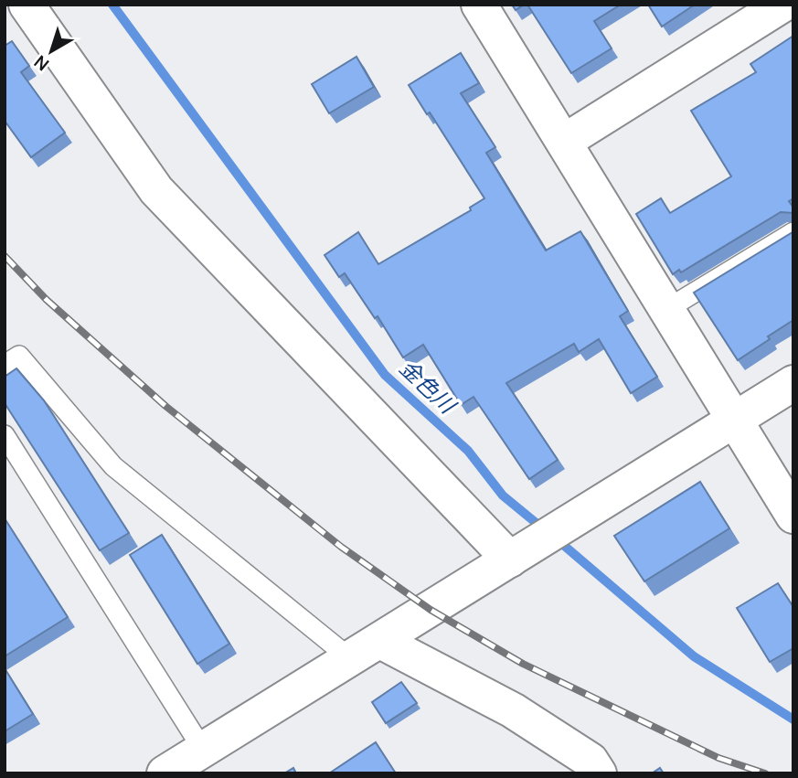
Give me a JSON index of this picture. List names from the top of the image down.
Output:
{
  "water": ["金色川"],
  "north": "bottom left"
}
